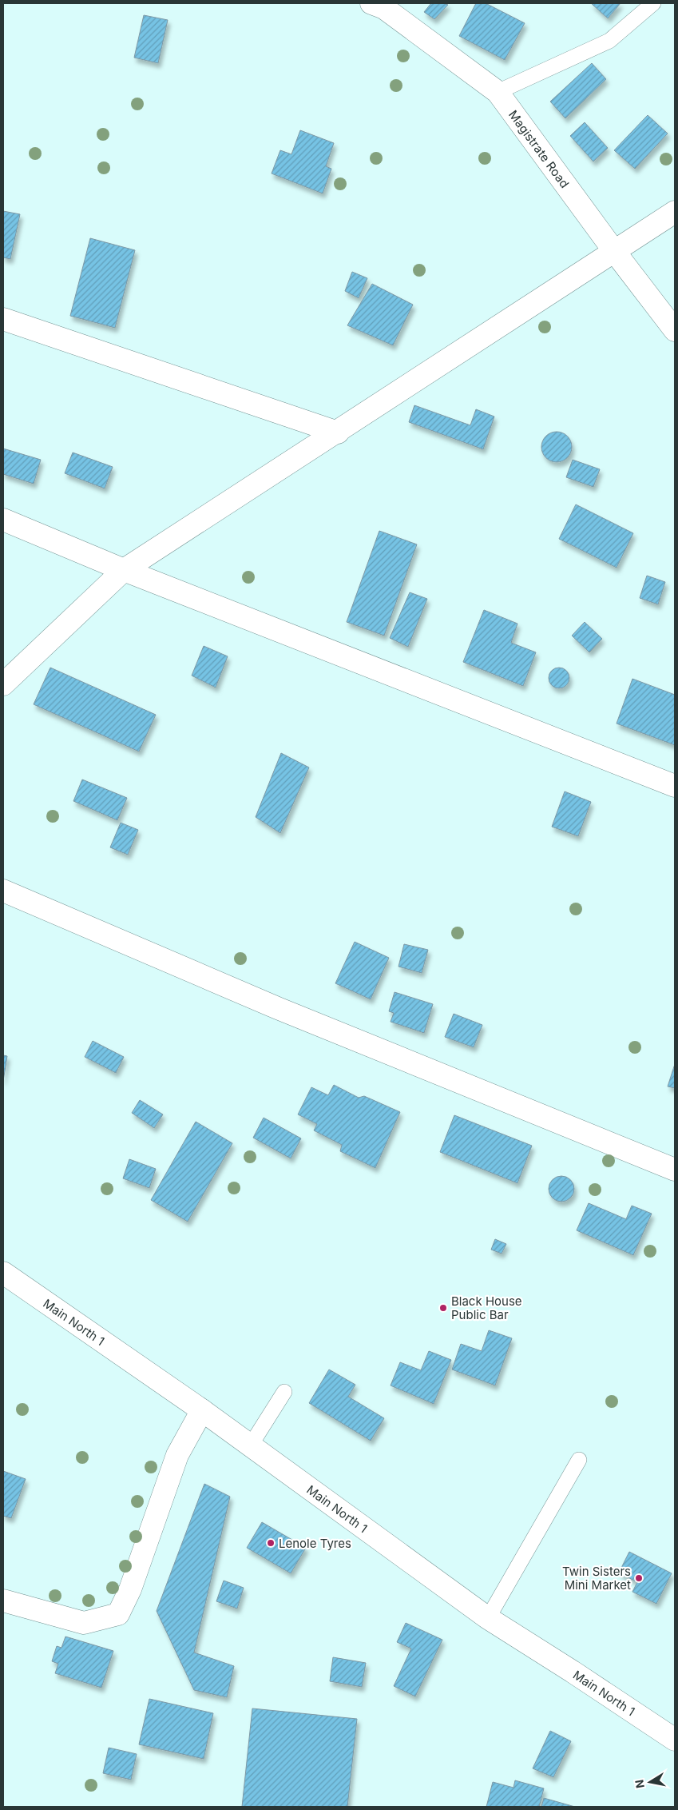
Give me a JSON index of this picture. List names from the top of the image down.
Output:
{
  "streets": {
    "street": ["Magistrate Road", "Main North 1"]
  },
  "places": ["Black House Public Bar", "Lenole Tyres", "Twin Sisters Mini Market"],
  "north": "left"
}
